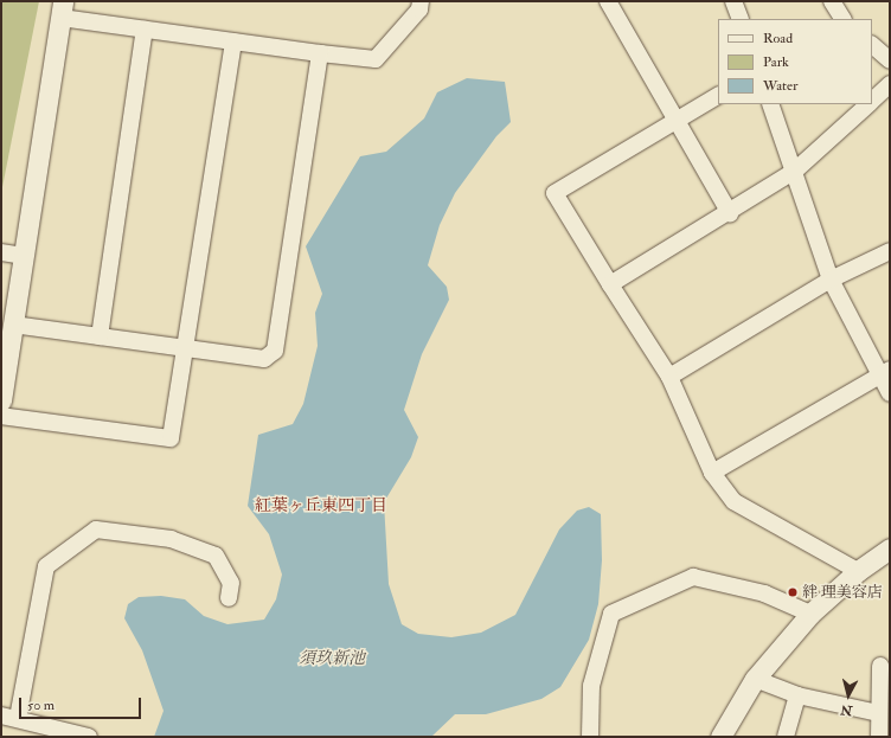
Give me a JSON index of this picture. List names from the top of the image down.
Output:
{
  "districts": ["紅葉ヶ丘東四丁目"],
  "water": ["須玖新池"],
  "places": ["絆 理美容店"],
  "legend": ["Road", "Park", "Water"],
  "scale_bar": "50 m",
  "north": "bottom"
}
